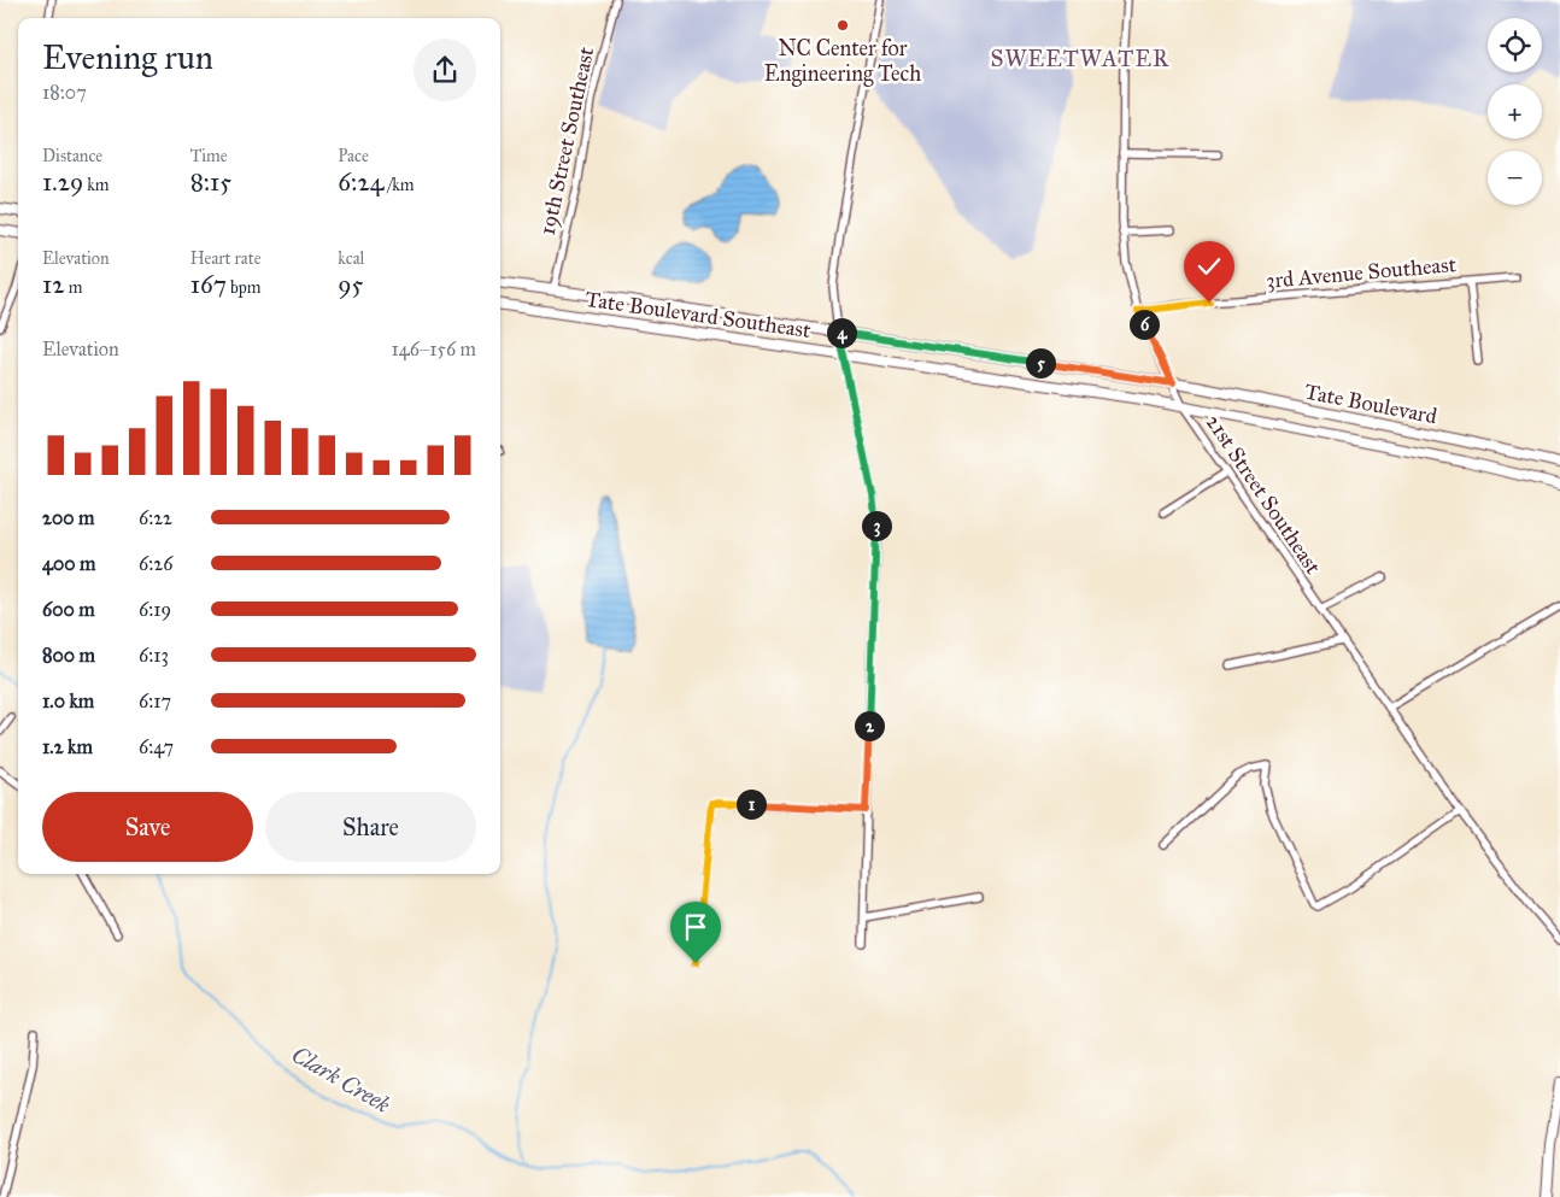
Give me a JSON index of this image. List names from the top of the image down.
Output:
{
  "streets": {
    "main road": ["Tate Boulevard Southeast", "Tate Boulevard"],
    "street": ["19th Street Southeast", "3rd Avenue Southeast", "21st Street Southeast"]
  },
  "crossings": [
    ["19th Street Southeast", "Tate Boulevard Southeast"],
    ["3rd Avenue Southeast", "21st Street Southeast"],
    ["Tate Boulevard Southeast", "Tate Boulevard"],
    ["Tate Boulevard Southeast", "21st Street Southeast"],
    ["Tate Boulevard", "21st Street Southeast"]
  ],
  "districts": ["SWEETWATER"],
  "water": ["Clark Creek"],
  "places": ["NC Center for Engineering Tech"],
  "page": {
    "map_buttons": ["+", "−"],
    "heading": ["Evening run", "18:07"],
    "stats": [
      ["Distance", "1.29 km"],
      ["Time", "8:15"],
      ["Pace", "6:24 /km"],
      ["Elevation", "12 m"],
      ["Heart rate", "167 bpm"],
      ["kcal", "95"]
    ],
    "pins": [
      "6",
      "4",
      "5",
      "3",
      "2",
      "1"
    ],
    "chart": ["Elevation", "146–156 m"],
    "list": [
      {
        "name": "200 m",
        "note": "6:22"
      },
      {
        "name": "400 m",
        "note": "6:26"
      },
      {
        "name": "600 m",
        "note": "6:19"
      },
      {
        "name": "800 m",
        "note": "6:13"
      },
      {
        "name": "1.0 km",
        "note": "6:17"
      },
      {
        "name": "1.2 km",
        "note": "6:47"
      }
    ],
    "buttons": ["Save", "Share"]
  }
}
